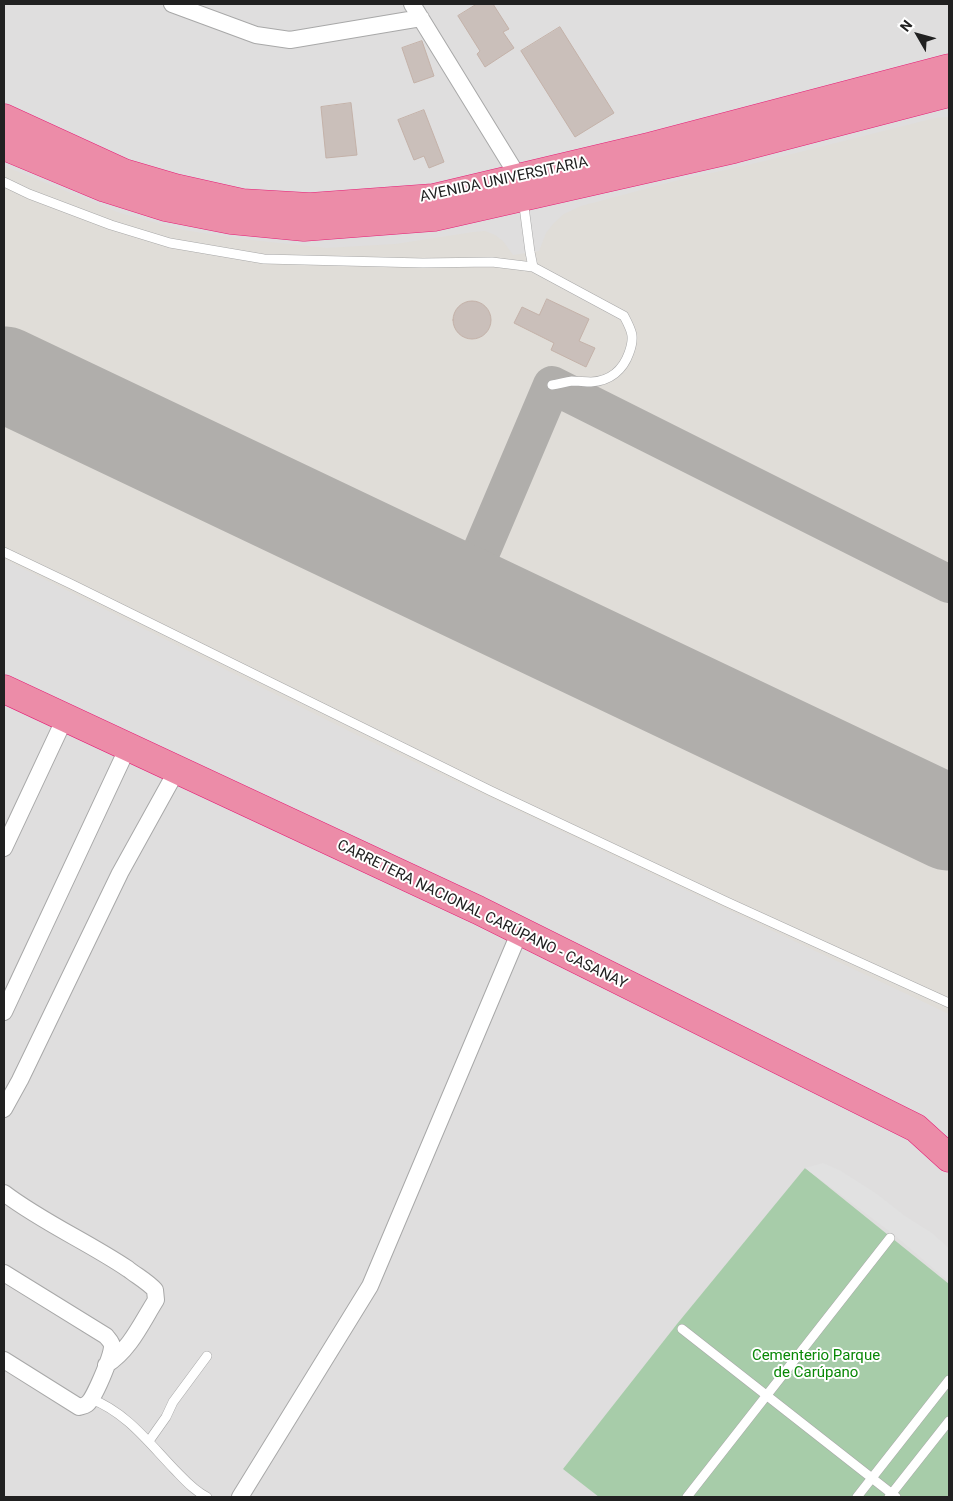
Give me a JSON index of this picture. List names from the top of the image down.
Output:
{
  "streets": {
    "highway": ["AVENIDA UNIVERSITARIA", "CARRETERA NACIONAL CARÚPANO - CASANAY"]
  },
  "parks": ["Cementerio Parque de Carúpano"],
  "north": "top left"
}
